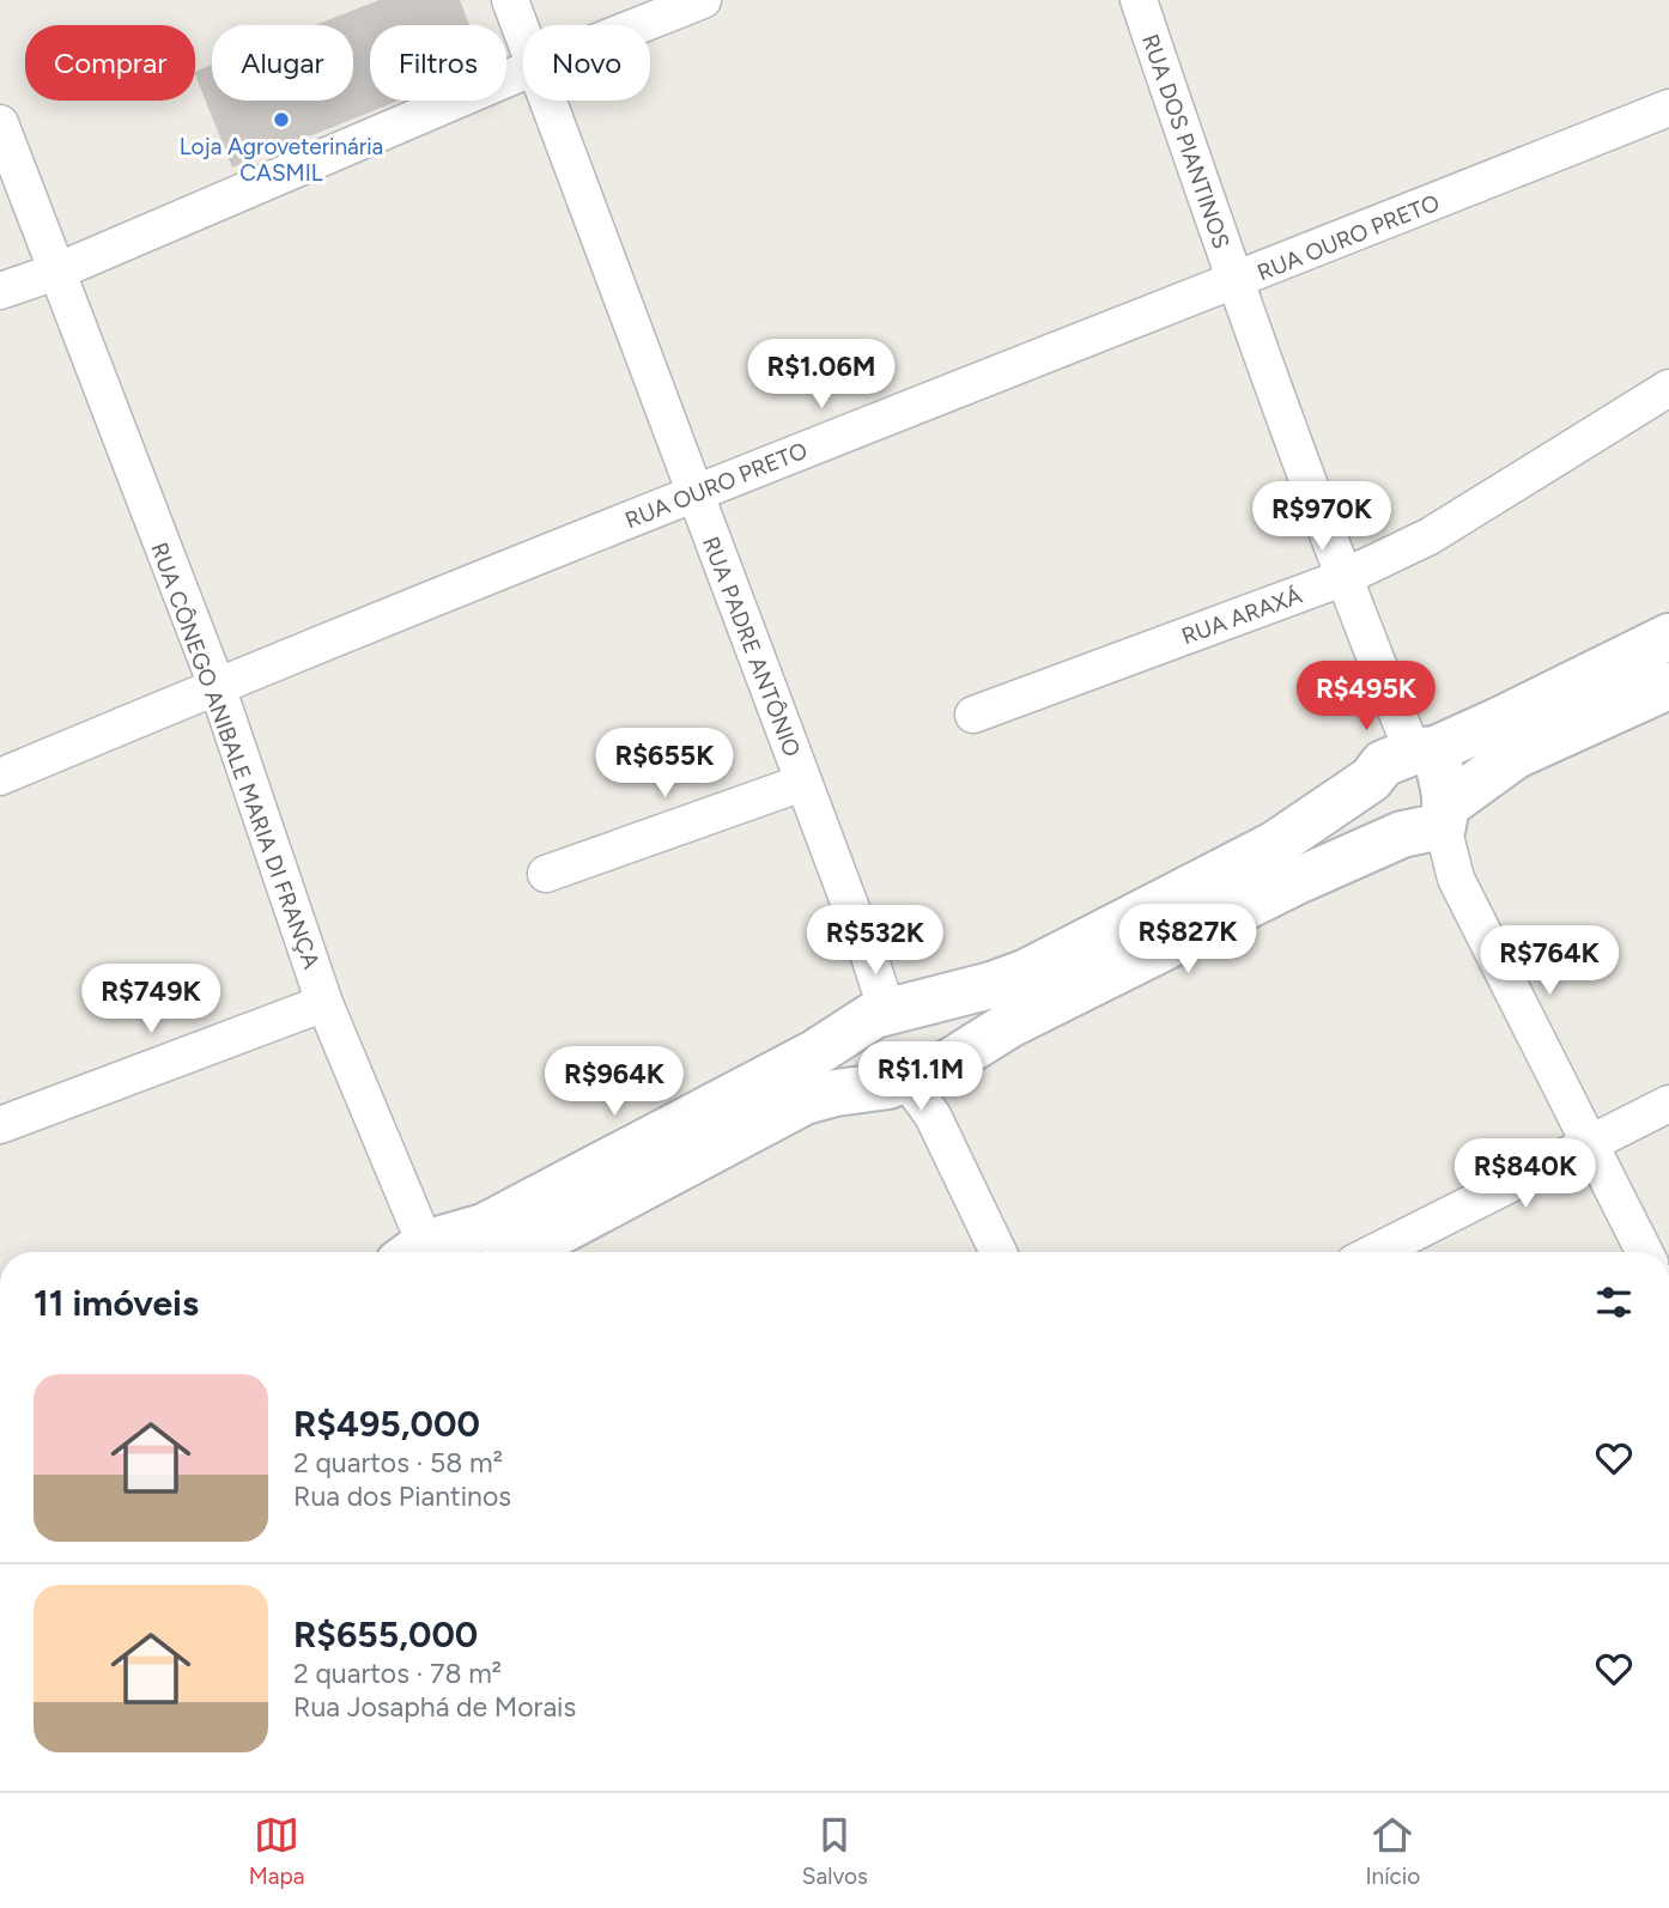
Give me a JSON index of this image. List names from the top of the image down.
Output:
{
  "streets": {
    "street": [
      "RUA DOS PIANTINOS",
      "RUA OURO PRETO",
      "RUA ARAXÁ",
      "RUA PADRE ANTÔNIO",
      "RUA CÔNEGO ANIBALE MARIA DI FRANÇA"
    ]
  },
  "crossings": [
    ["RUA DOS PIANTINOS", "RUA OURO PRETO"],
    ["RUA DOS PIANTINOS", "RUA ARAXÁ"],
    ["RUA OURO PRETO", "RUA PADRE ANTÔNIO"],
    ["RUA OURO PRETO", "RUA CÔNEGO ANIBALE MARIA DI FRANÇA"]
  ],
  "places": ["Loja Agroveterinária CASMIL"],
  "page": {
    "chip": [
      "Comprar",
      "Alugar",
      "Filtros",
      "Novo"
    ],
    "price": [
      "R$1.06M",
      "R$970K",
      "R$495K",
      "R$655K",
      "R$827K",
      "R$532K",
      "R$764K",
      "R$749K",
      "R$1.1M",
      "R$964K",
      "R$840K"
    ],
    "heading": "11 imóveis",
    "list": [
      {
        "name": "R$495,000",
        "note": "2 quartos · 58 m² · Rua dos Piantinos"
      },
      {
        "name": "R$655,000",
        "note": "2 quartos · 78 m² · Rua Josaphá de Morais"
      }
    ],
    "tabs": ["Mapa", "Salvos", "Início"]
  }
}
